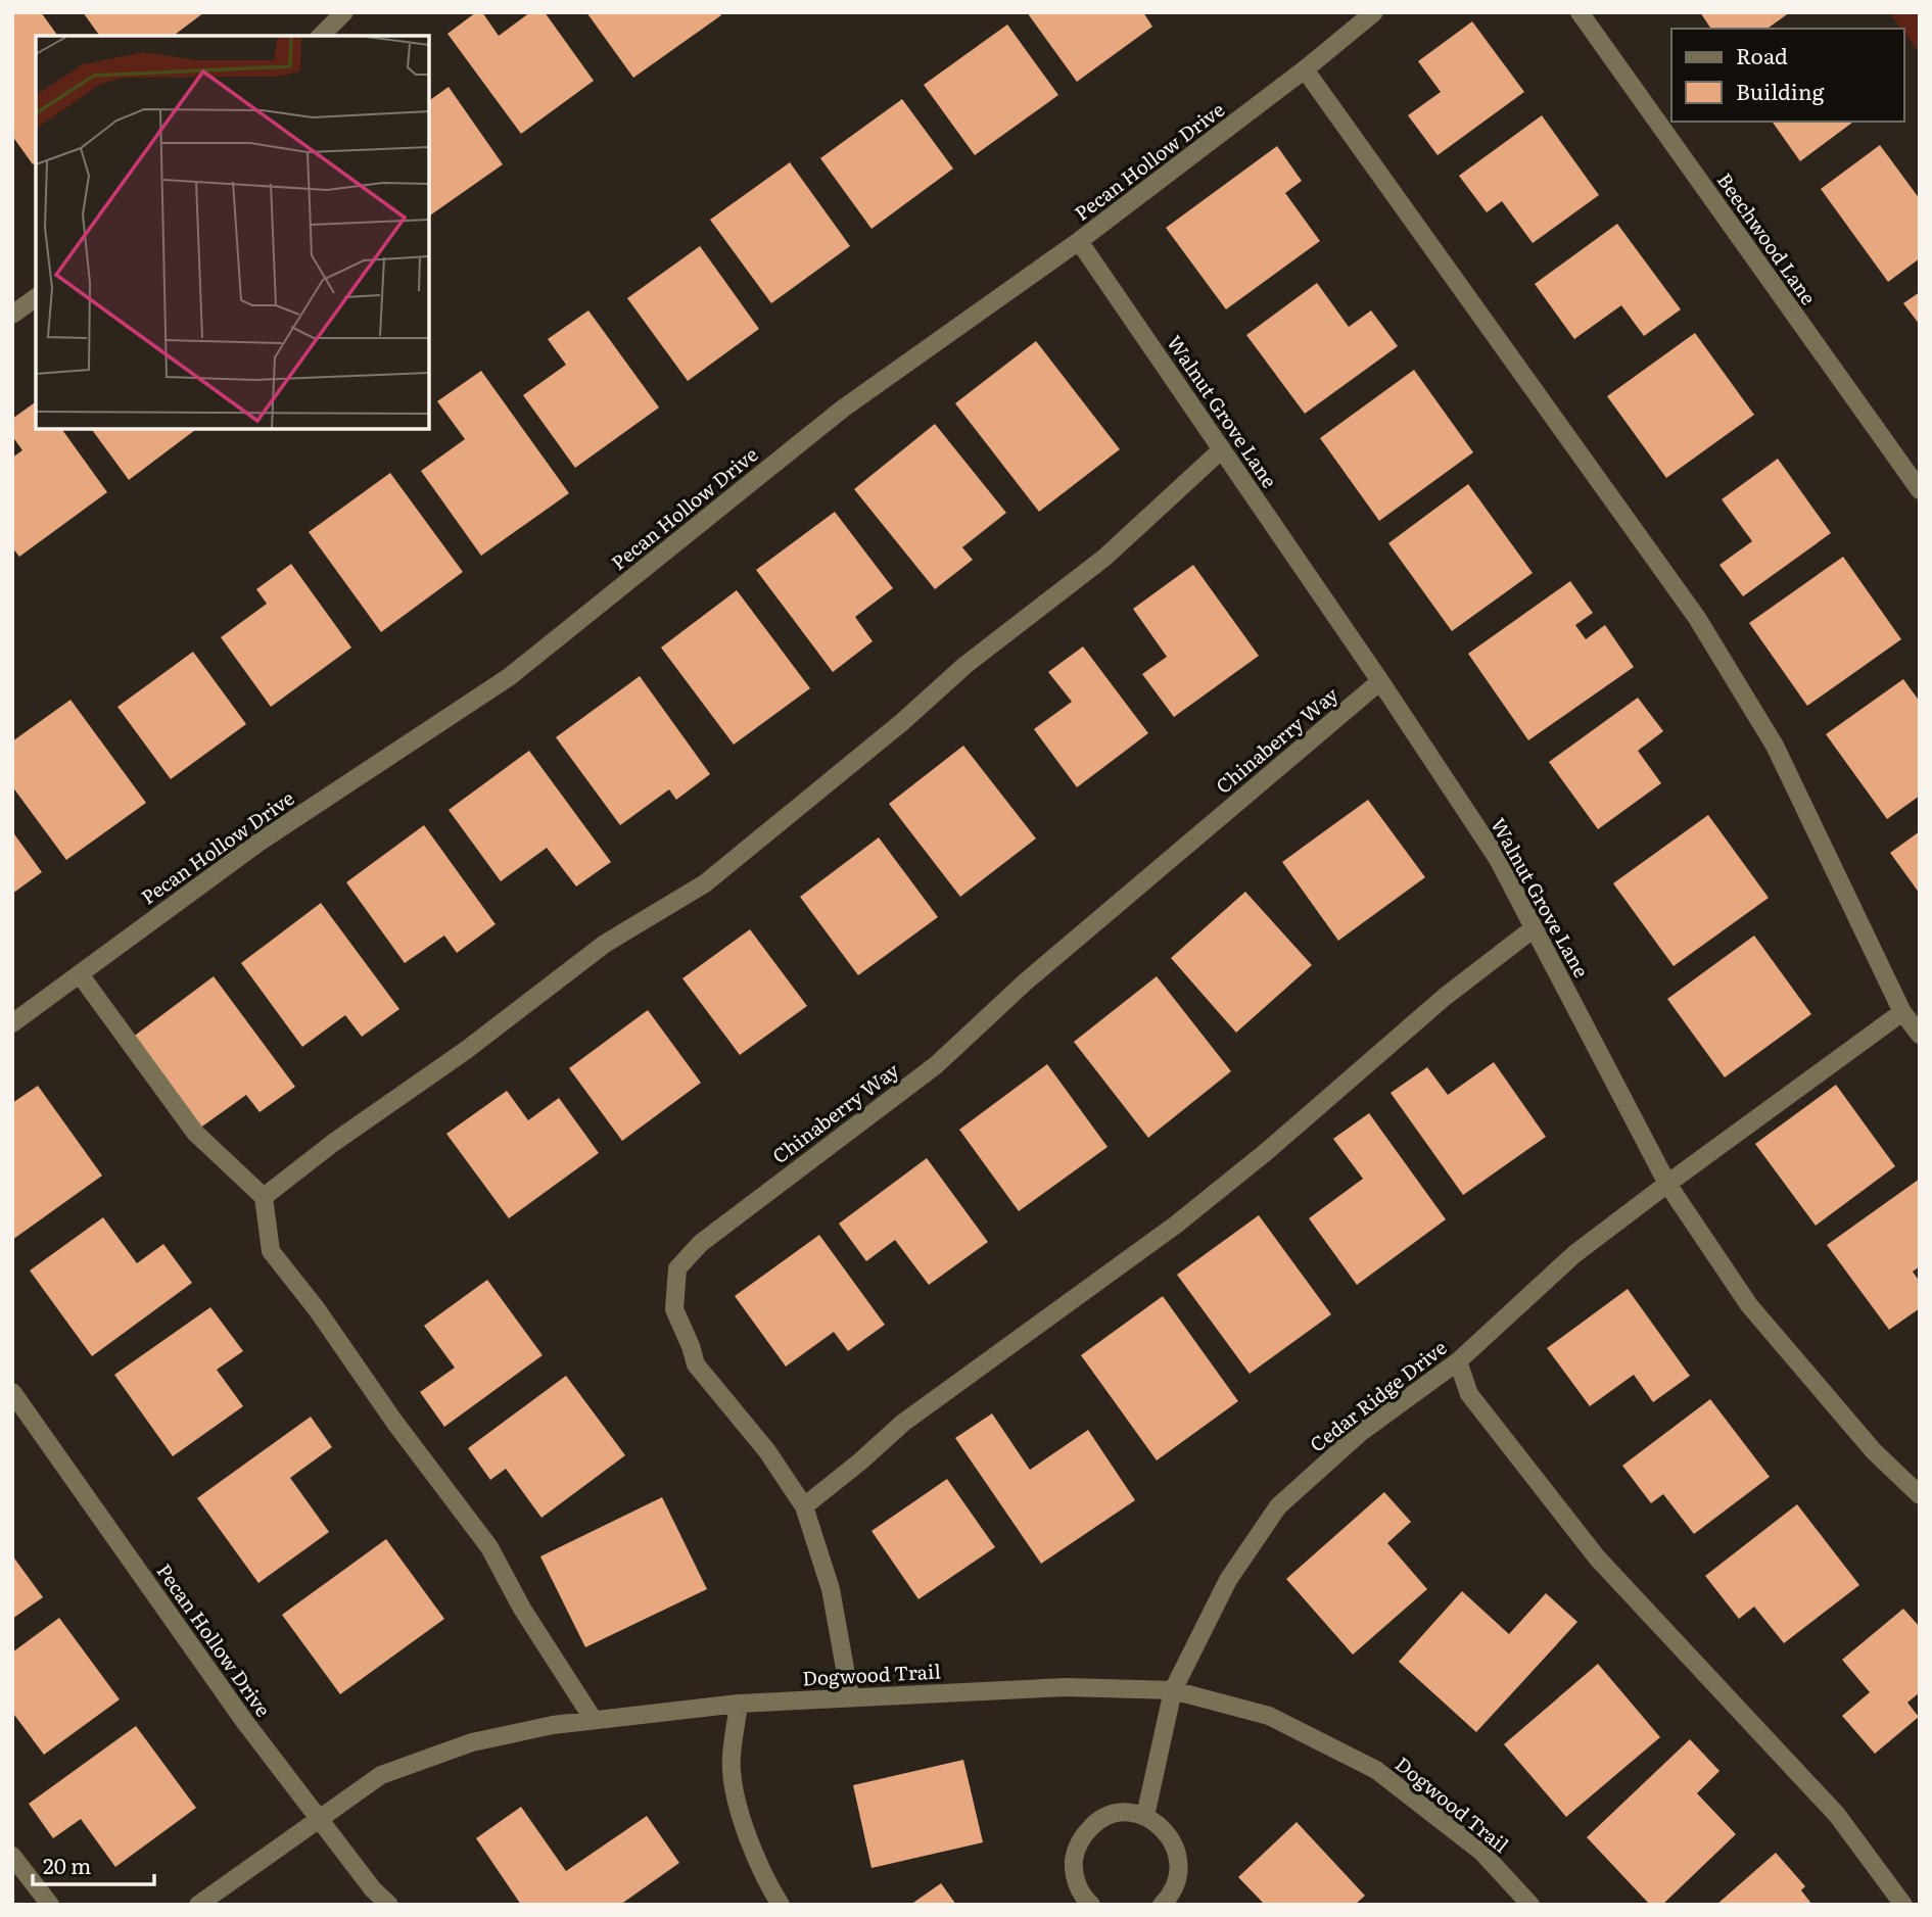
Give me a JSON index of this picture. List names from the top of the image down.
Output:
{
  "streets": {
    "street": [
      "Pecan Hollow Drive",
      "Beechwood Lane",
      "Walnut Grove Lane",
      "Chinaberry Way",
      "Cedar Ridge Drive",
      "Dogwood Trail"
    ]
  },
  "crossings": [
    ["Pecan Hollow Drive", "Walnut Grove Lane"],
    ["Pecan Hollow Drive", "Dogwood Trail"],
    ["Walnut Grove Lane", "Chinaberry Way"],
    ["Walnut Grove Lane", "Cedar Ridge Drive"],
    ["Chinaberry Way", "Dogwood Trail"],
    ["Cedar Ridge Drive", "Dogwood Trail"]
  ],
  "legend": ["Road", "Building"],
  "scale_bar": "20 m"
}
